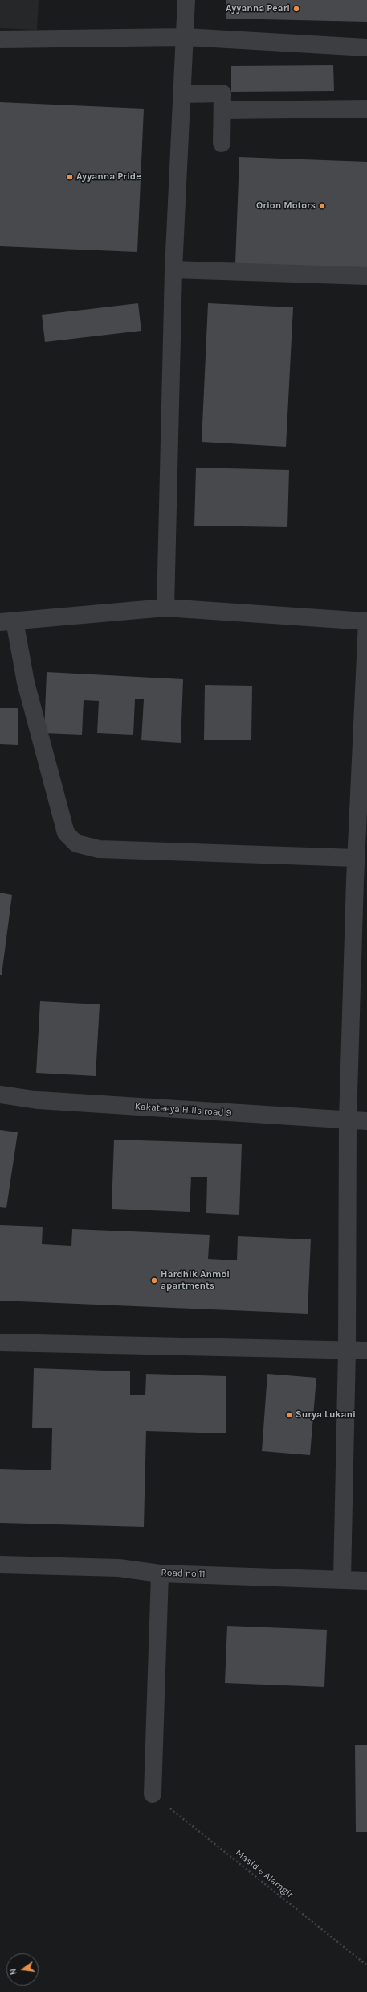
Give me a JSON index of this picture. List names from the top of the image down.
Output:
{
  "streets": {
    "street": ["Kakateeya Hills road 9", "Road no 11"],
    "path": ["Masid e Alamgir"]
  },
  "places": [
    "Ayyanna Pearl",
    "Ayyanna Pride",
    "Orion Motors",
    "Hardhik Anmol apartments",
    "Surya Lukani"
  ],
  "north": "left"
}
